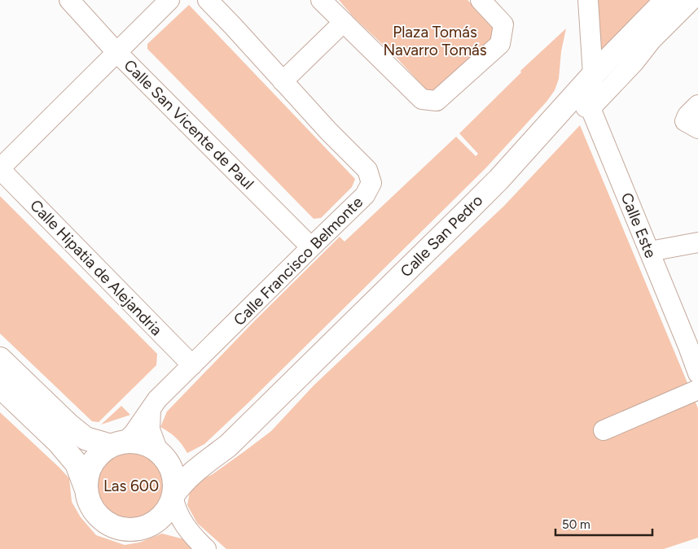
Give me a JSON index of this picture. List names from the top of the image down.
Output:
{
  "streets": {
    "main road": ["Calle San Pedro"],
    "street": [
      "Calle San Vicente de Paul",
      "Calle Este",
      "Calle Francisco Belmonte",
      "Calle Hipatia de Alejandria"
    ]
  },
  "crossings": [
    ["Calle San Vicente de Paul", "Calle Francisco Belmonte"],
    ["Calle Este", "Calle San Pedro"],
    ["Calle San Pedro", "Calle Francisco Belmonte"],
    ["Calle Francisco Belmonte", "Calle Hipatia de Alejandria"]
  ],
  "parks": ["Plaza Tomás Navarro Tomás", "Las 600"],
  "scale_bar": "50 m"
}
